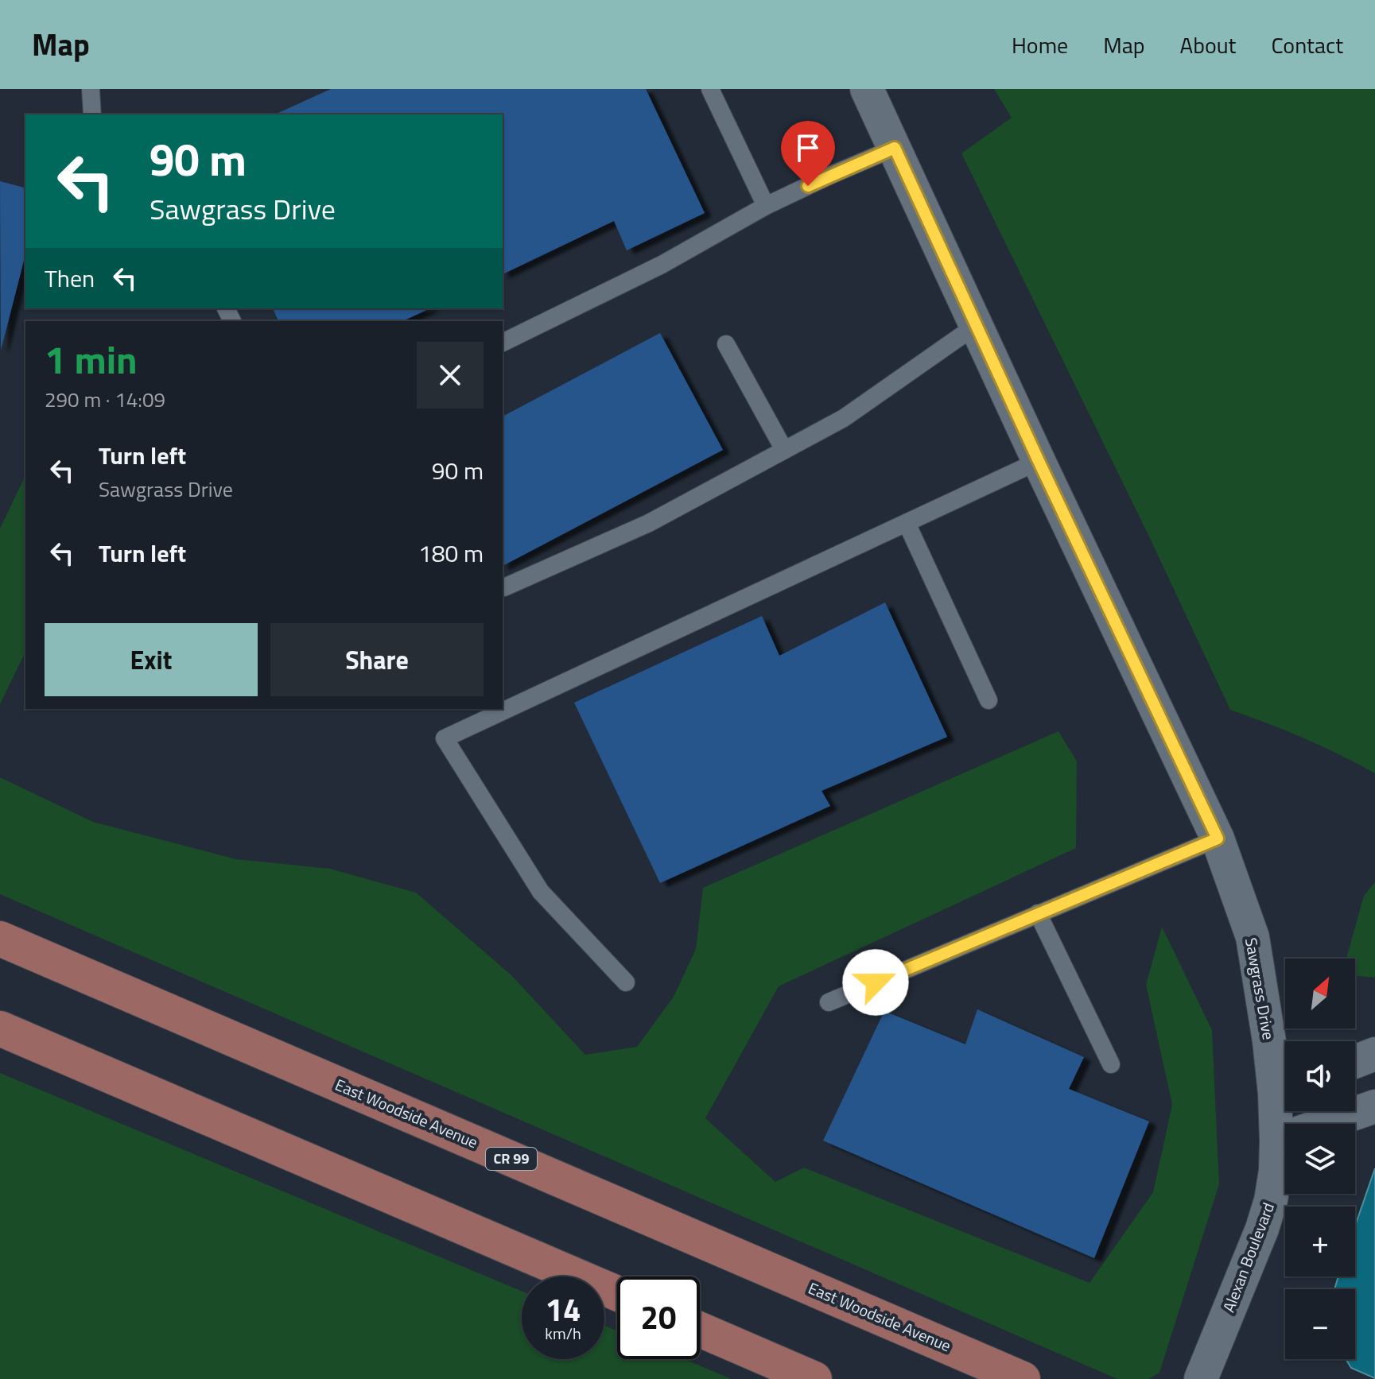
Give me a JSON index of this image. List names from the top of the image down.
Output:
{
  "streets": {
    "main road": ["East Woodside Avenue", "CR 99"],
    "street": ["Sawgrass Drive", "Alexan Boulevard"]
  },
  "crossings": [
    ["Sawgrass Drive", "Alexan Boulevard"]
  ],
  "north": "top right",
  "page": {
    "header": "Map",
    "nav": [
      "Home",
      "Map",
      "About",
      "Contact"
    ],
    "turn": ["90 m", "Sawgrass Drive"],
    "then": "Then",
    "heading": ["1 min", "290 m · 14:09"],
    "list": [
      {
        "name": "Turn left",
        "note": "Sawgrass Drive",
        "value": "90 m"
      },
      {
        "name": "Turn left",
        "value": "180 m"
      }
    ],
    "buttons": ["Exit", "Share"],
    "map_buttons": ["+", "−"],
    "speed": "14 km/h",
    "limit": "20"
  }
}
